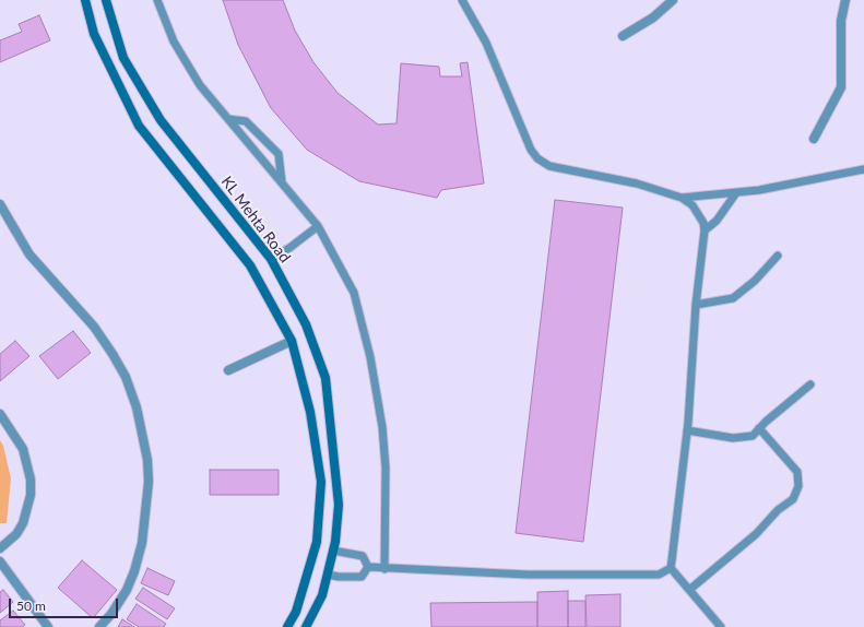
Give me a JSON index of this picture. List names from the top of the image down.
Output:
{
  "streets": {
    "street": ["KL Mehta Road"]
  },
  "scale_bar": "50 m"
}
